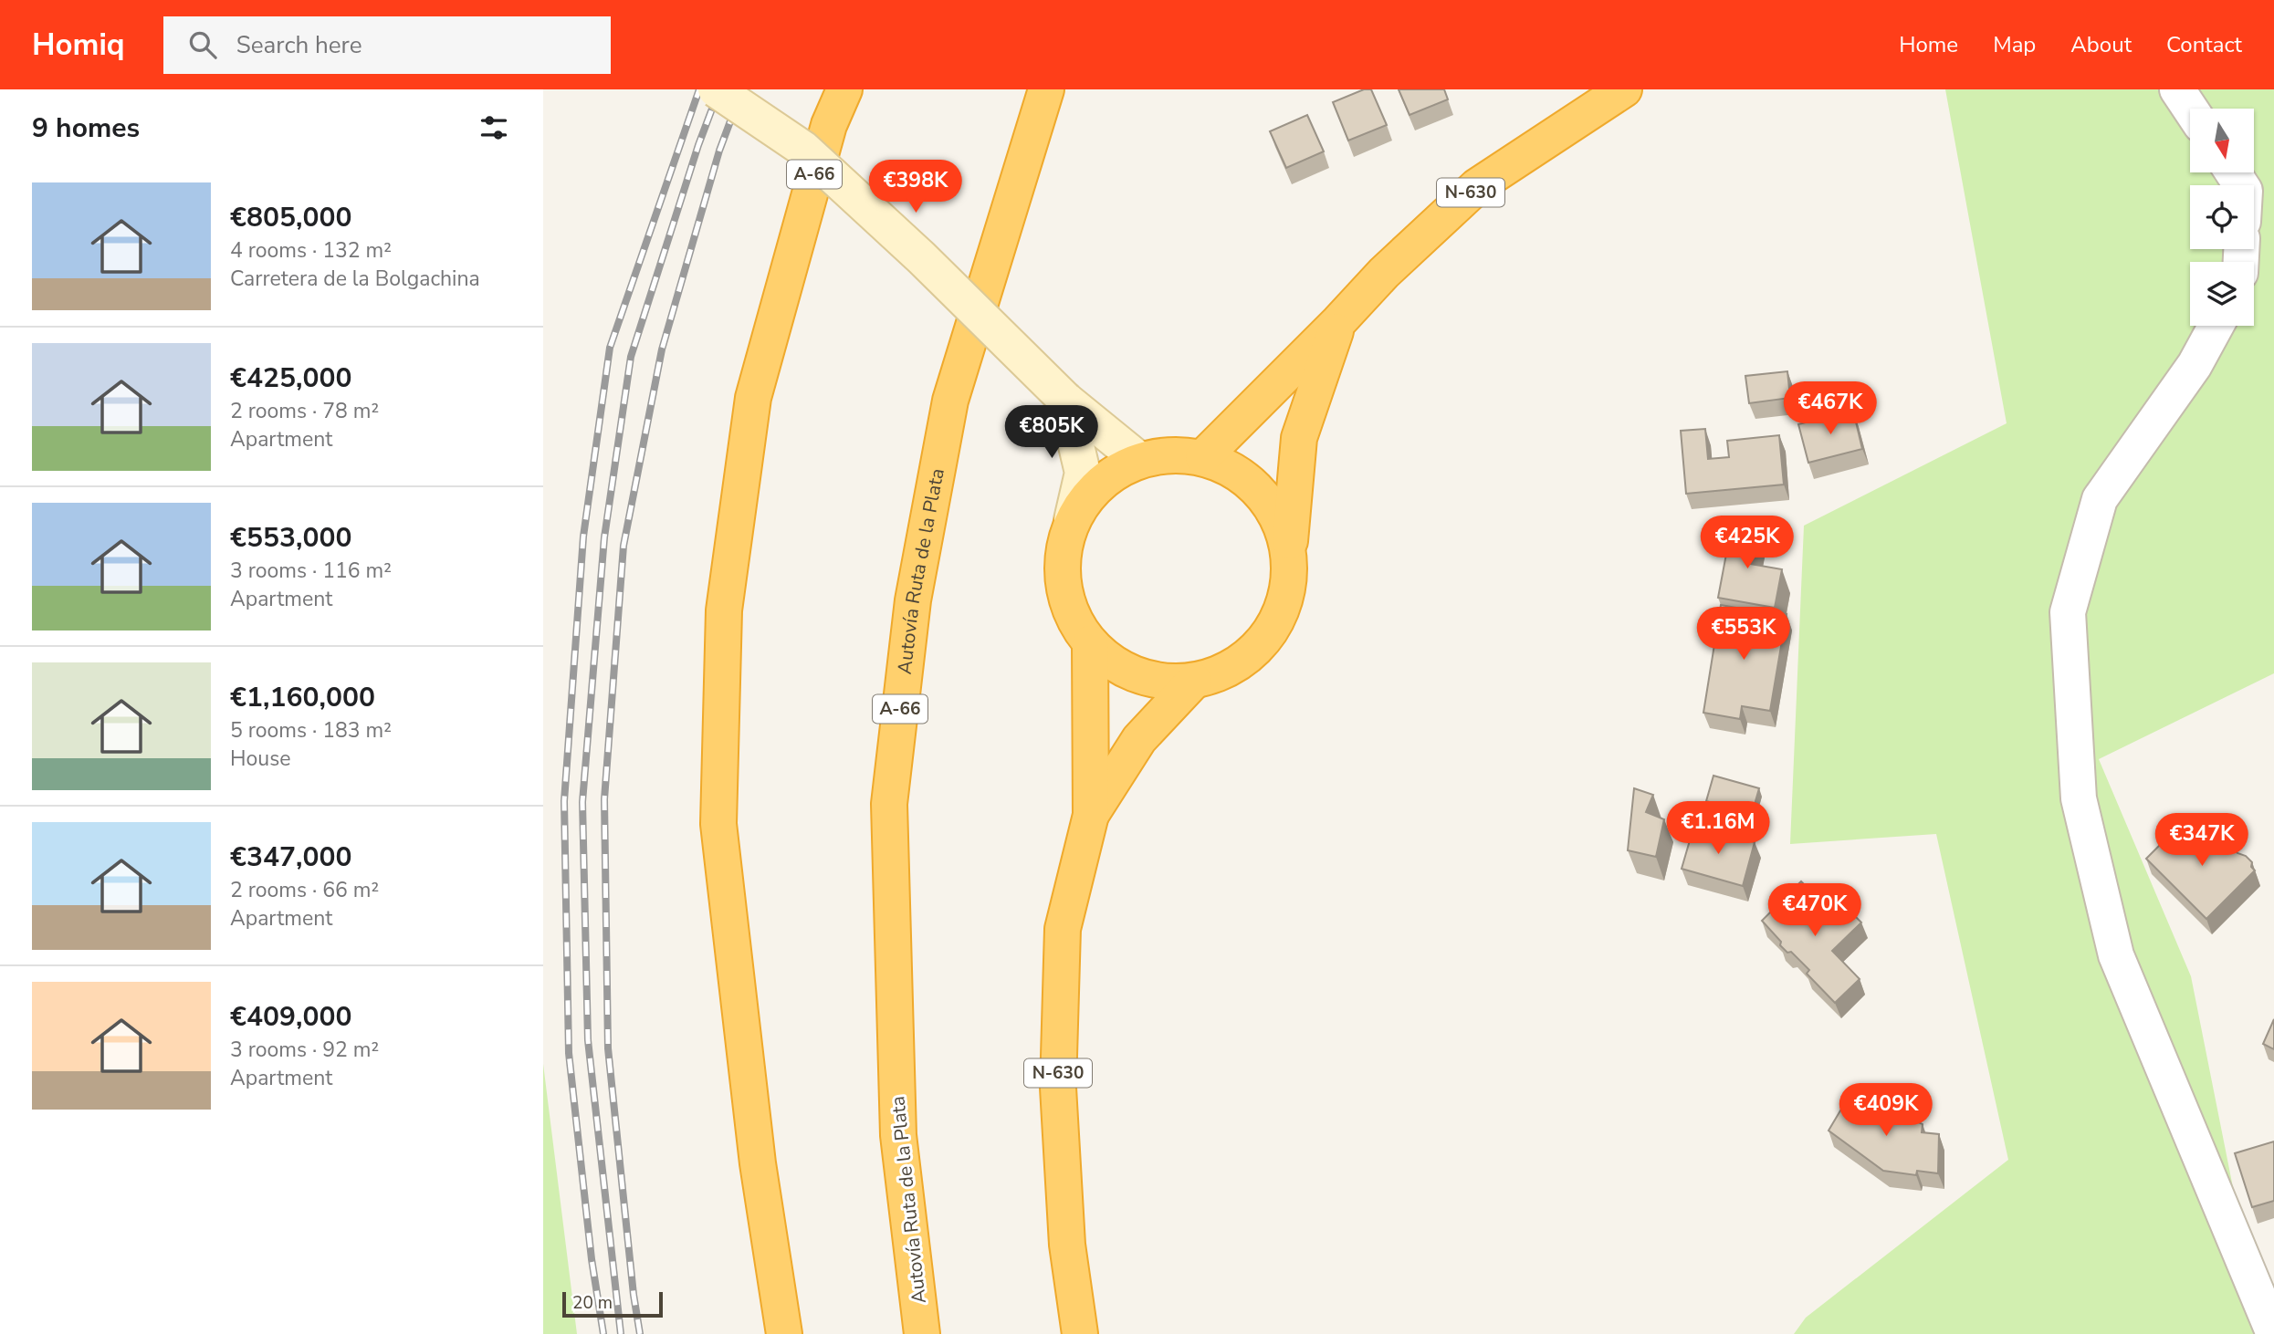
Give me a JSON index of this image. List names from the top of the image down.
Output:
{
  "streets": {
    "highway": ["A-66", "N-630", "Autovía Ruta de la Plata"]
  },
  "scale_bar": "20 m",
  "north": "bottom",
  "page": {
    "header": "Homiq",
    "search": "Search here",
    "nav": [
      "Home",
      "Map",
      "About",
      "Contact"
    ],
    "heading": "9 homes",
    "price": [
      "€398K",
      "€467K",
      "€805K",
      "€425K",
      "€553K",
      "€1.16M",
      "€347K",
      "€470K",
      "€409K"
    ],
    "list": [
      {
        "name": "€805,000",
        "note": "4 rooms · 132 m² · Carretera de la Bolgachina"
      },
      {
        "name": "€425,000",
        "note": "2 rooms · 78 m² · Apartment"
      },
      {
        "name": "€553,000",
        "note": "3 rooms · 116 m² · Apartment"
      },
      {
        "name": "€1,160,000",
        "note": "5 rooms · 183 m² · House"
      },
      {
        "name": "€347,000",
        "note": "2 rooms · 66 m² · Apartment"
      },
      {
        "name": "€409,000",
        "note": "3 rooms · 92 m² · Apartment"
      }
    ],
    "scale": "20 m"
  }
}
